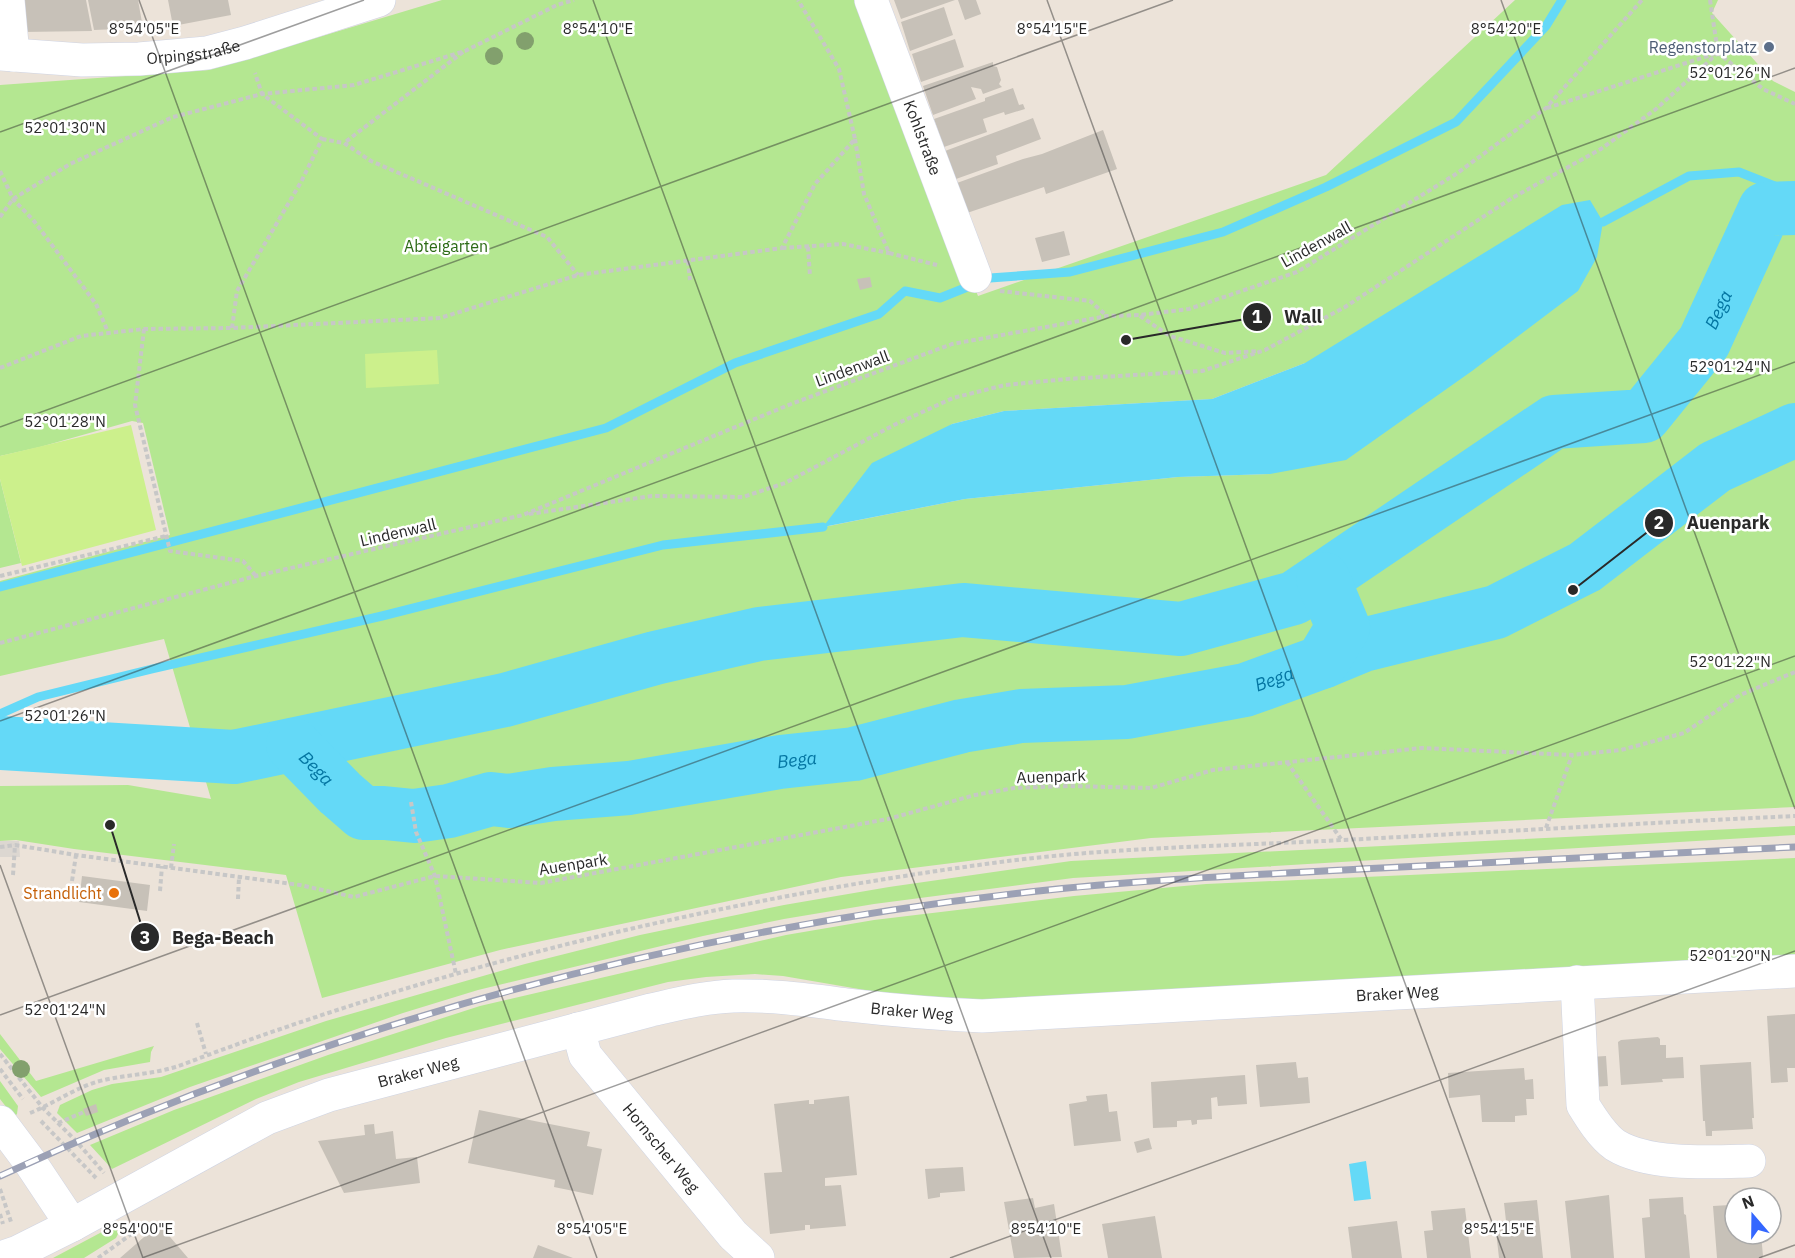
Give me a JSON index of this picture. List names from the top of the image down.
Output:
{
  "streets": {
    "street": [
      "Orpingstraße",
      "Kohlstraße",
      "Braker Weg",
      "Hornscher Weg"
    ],
    "path": ["Lindenwall", "Auenpark"]
  },
  "crossings": [
    ["Braker Weg", "Hornscher Weg"]
  ],
  "water": ["Bega"],
  "parks": ["Abteigarten"],
  "places": [
    "Regenstorplatz",
    "Wall",
    "Auenpark",
    "Bega-Beach",
    "Strandlicht"
  ],
  "north": "top",
  "coordinates": [
    "8°54'20\"E",
    "8°54'05\"E",
    "8°54'10\"E",
    "8°54'15\"E",
    "52°01'26\"N",
    "52°01'30\"N",
    "52°01'24\"N",
    "52°01'28\"N",
    "52°01'22\"N",
    "52°01'20\"N",
    "8°54'00\"E"
  ]
}
